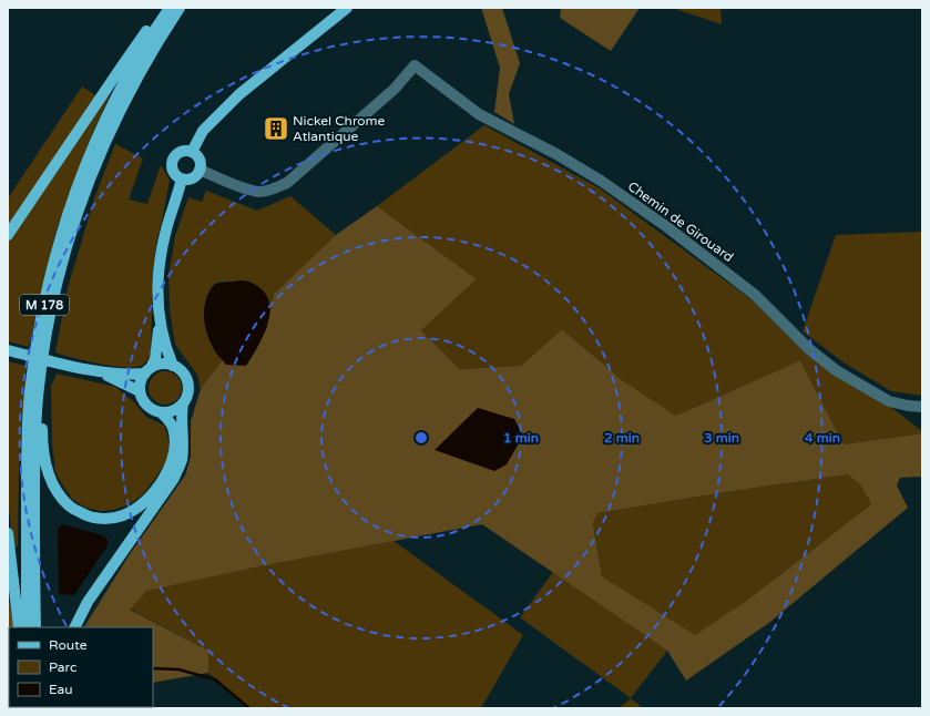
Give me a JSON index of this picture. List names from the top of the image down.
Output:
{
  "streets": {
    "main road": ["M 178"],
    "street": ["Chemin de Girouard"]
  },
  "places": {
    "building": ["Nickel Chrome Atlantique"]
  },
  "legend": ["Route", "Parc", "Eau"],
  "rings": [
    "1 min",
    "2 min",
    "3 min",
    "4 min"
  ]
}
